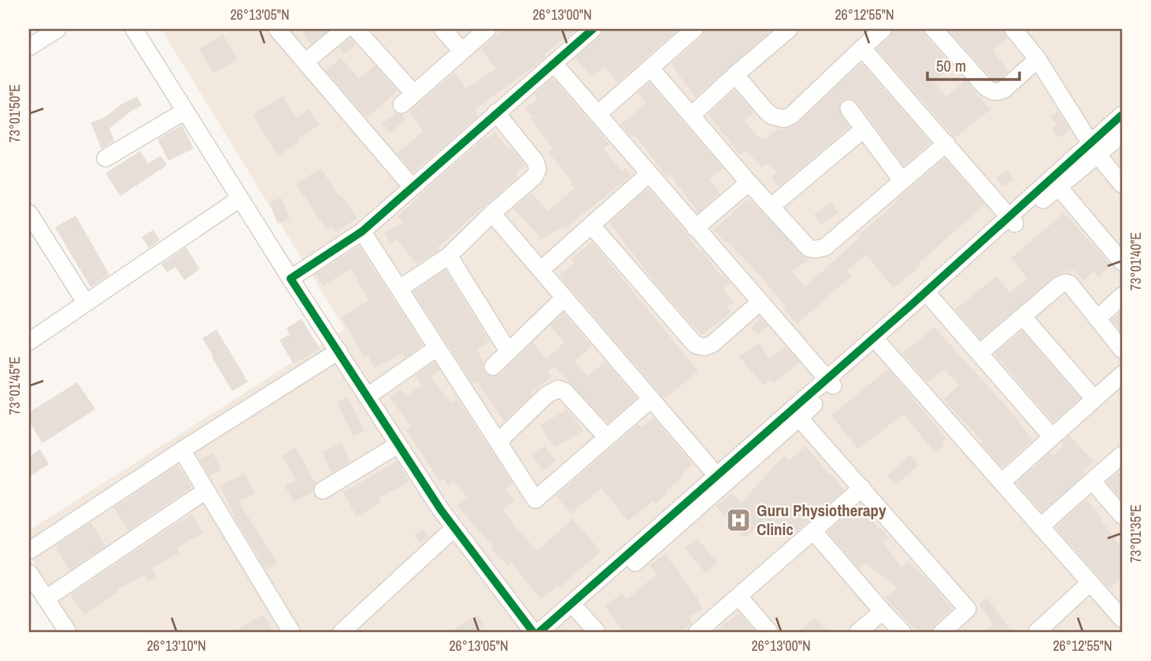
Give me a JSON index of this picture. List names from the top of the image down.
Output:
{
  "places": {
    "hospital": ["Guru Physiotherapy Clinic"]
  },
  "scale_bar": "50 m",
  "coordinates": [
    "26°13'05\"N",
    "26°13'00\"N",
    "26°12'55\"N",
    "73°01'50\"E",
    "73°01'40\"E",
    "73°01'45\"E",
    "73°01'35\"E",
    "26°13'10\"N"
  ]
}
